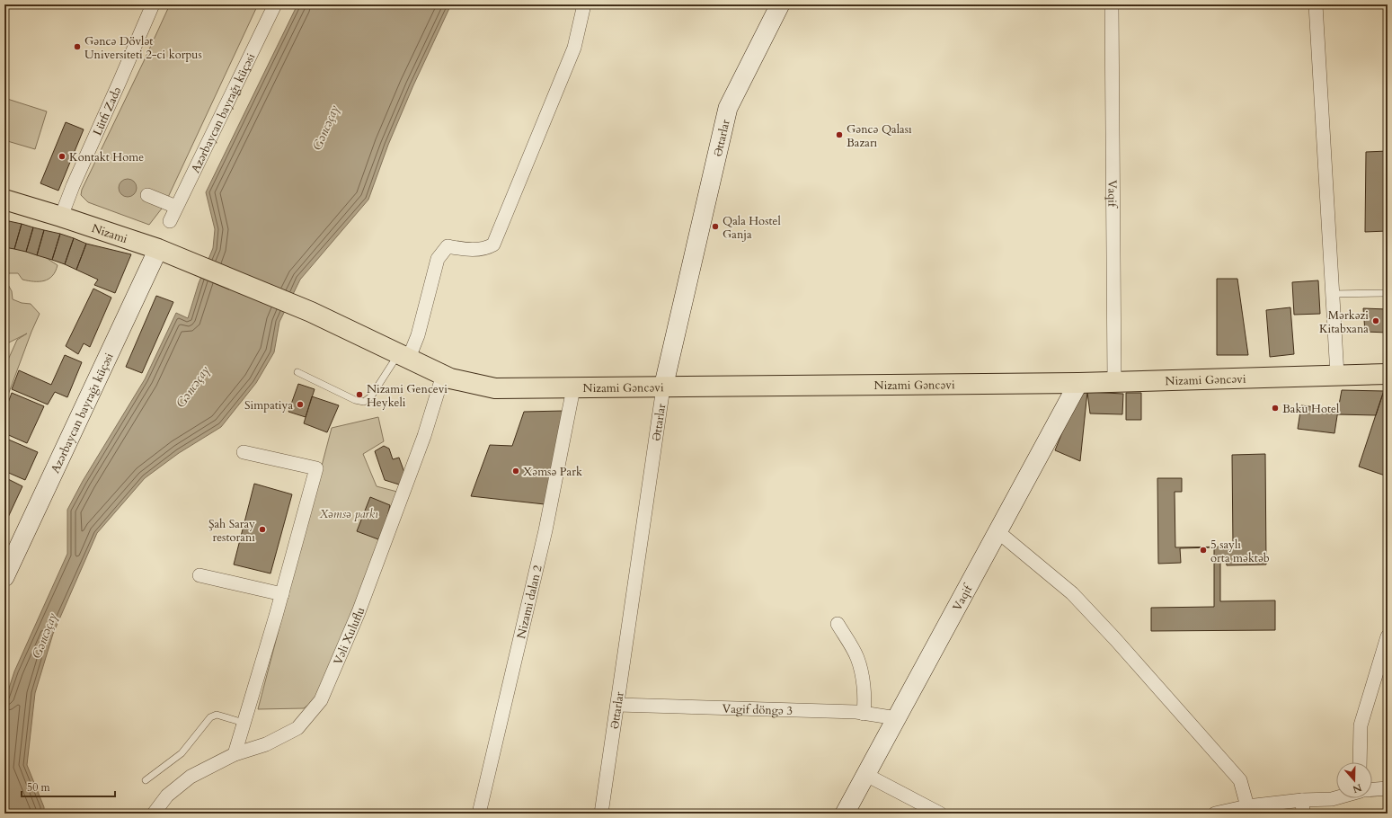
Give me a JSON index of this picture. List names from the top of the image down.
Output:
{
  "streets": {
    "main road": ["Nizami", "Nizami Gəncəvi"],
    "street": [
      "Lütfi Zadə",
      "Azərbaycan bayrağı küçəsi",
      "Əttarlar",
      "Vaqif",
      "Nizami dalan 2",
      "Vəli Xuluflu",
      "Vagif döngə 3"
    ]
  },
  "crossings": [
    ["Lütfi Zadə", "Nizami"],
    ["Azərbaycan bayrağı küçəsi", "Nizami"],
    ["Əttarlar", "Nizami Gəncəvi"],
    ["Əttarlar", "Vagif döngə 3"],
    ["Vaqif", "Nizami Gəncəvi"],
    ["Vaqif", "Vagif döngə 3"],
    ["Nizami", "Nizami Gəncəvi"],
    ["Nizami Gəncəvi", "Nizami dalan 2"],
    ["Nizami Gəncəvi", "Vəli Xuluflu"]
  ],
  "water": ["Gəncəçay"],
  "parks": ["Xəmsə parkı"],
  "places": [
    "Gəncə Dövlət Universiteti 2-ci korpus",
    "Gəncə Qalası Bazarı",
    "Kontakt Home",
    "Qala Hostel Ganja",
    "Mərkəzi Kitabxana",
    "Nizami Gencevi Heykeli",
    "Simpatiya",
    "Baku Hotel",
    "Xəmsə Park",
    "Şah Saray restoranı",
    "5 saylı orta məktəb"
  ],
  "scale_bar": "50 m",
  "north": "bottom"
}
